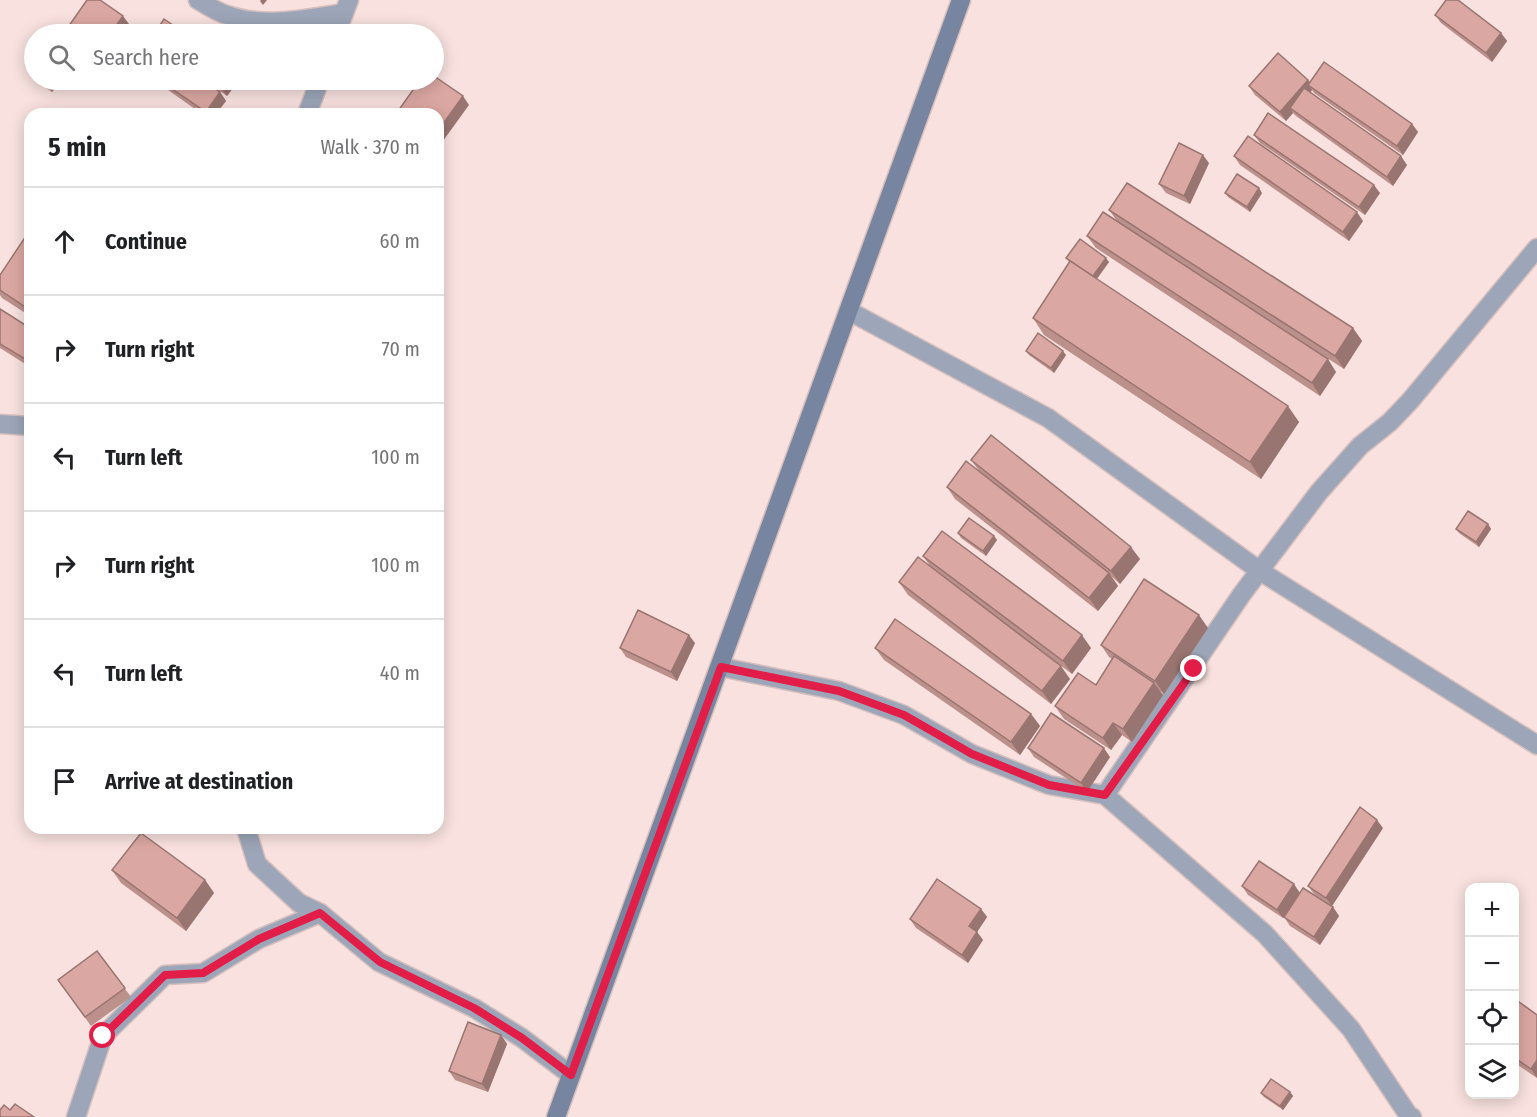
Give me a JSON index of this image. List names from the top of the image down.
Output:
{
  "page": {
    "search": "Search here",
    "heading": ["5 min", "Walk · 370 m"],
    "list": [
      ["Continue", "60 m"],
      ["Turn right", "70 m"],
      ["Turn left", "100 m"],
      ["Turn right", "100 m"],
      ["Turn left", "40 m"],
      "Arrive at destination"
    ],
    "map_buttons": ["+", "−"]
  }
}
